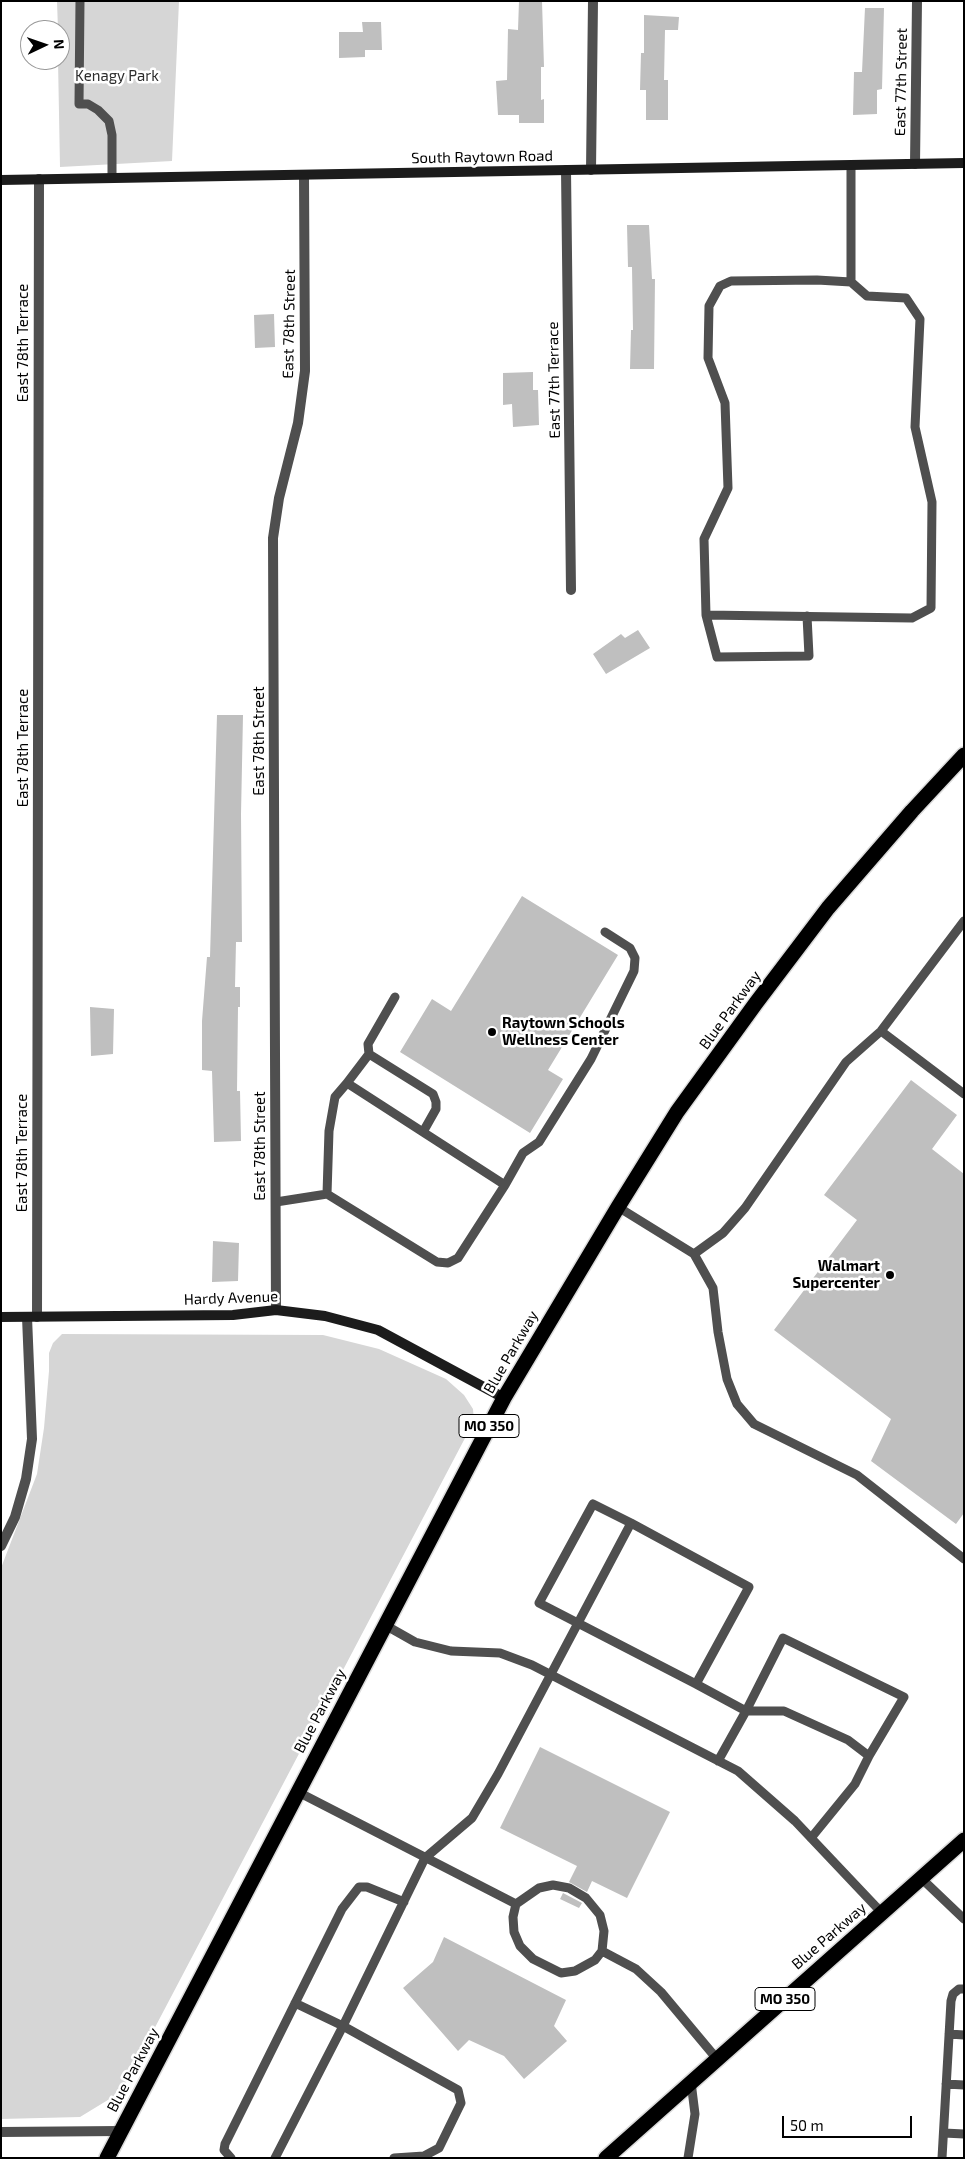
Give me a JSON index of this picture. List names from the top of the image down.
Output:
{
  "streets": {
    "highway": ["Blue Parkway", "MO 350"],
    "main road": ["South Raytown Road", "Hardy Avenue"],
    "street": [
      "East 77th Street",
      "East 78th Street",
      "East 78th Terrace",
      "East 77th Terrace"
    ]
  },
  "crossings": [
    ["East 77th Street", "South Raytown Road"],
    ["South Raytown Road", "East 78th Street"],
    ["South Raytown Road", "East 78th Terrace"],
    ["South Raytown Road", "East 77th Terrace"],
    ["East 78th Street", "Hardy Avenue"],
    ["East 78th Terrace", "Hardy Avenue"],
    ["Blue Parkway", "Hardy Avenue"]
  ],
  "parks": ["Kenagy Park"],
  "places": ["Raytown Schools Wellness Center", "Walmart Supercenter"],
  "scale_bar": "50 m",
  "north": "right"
}
